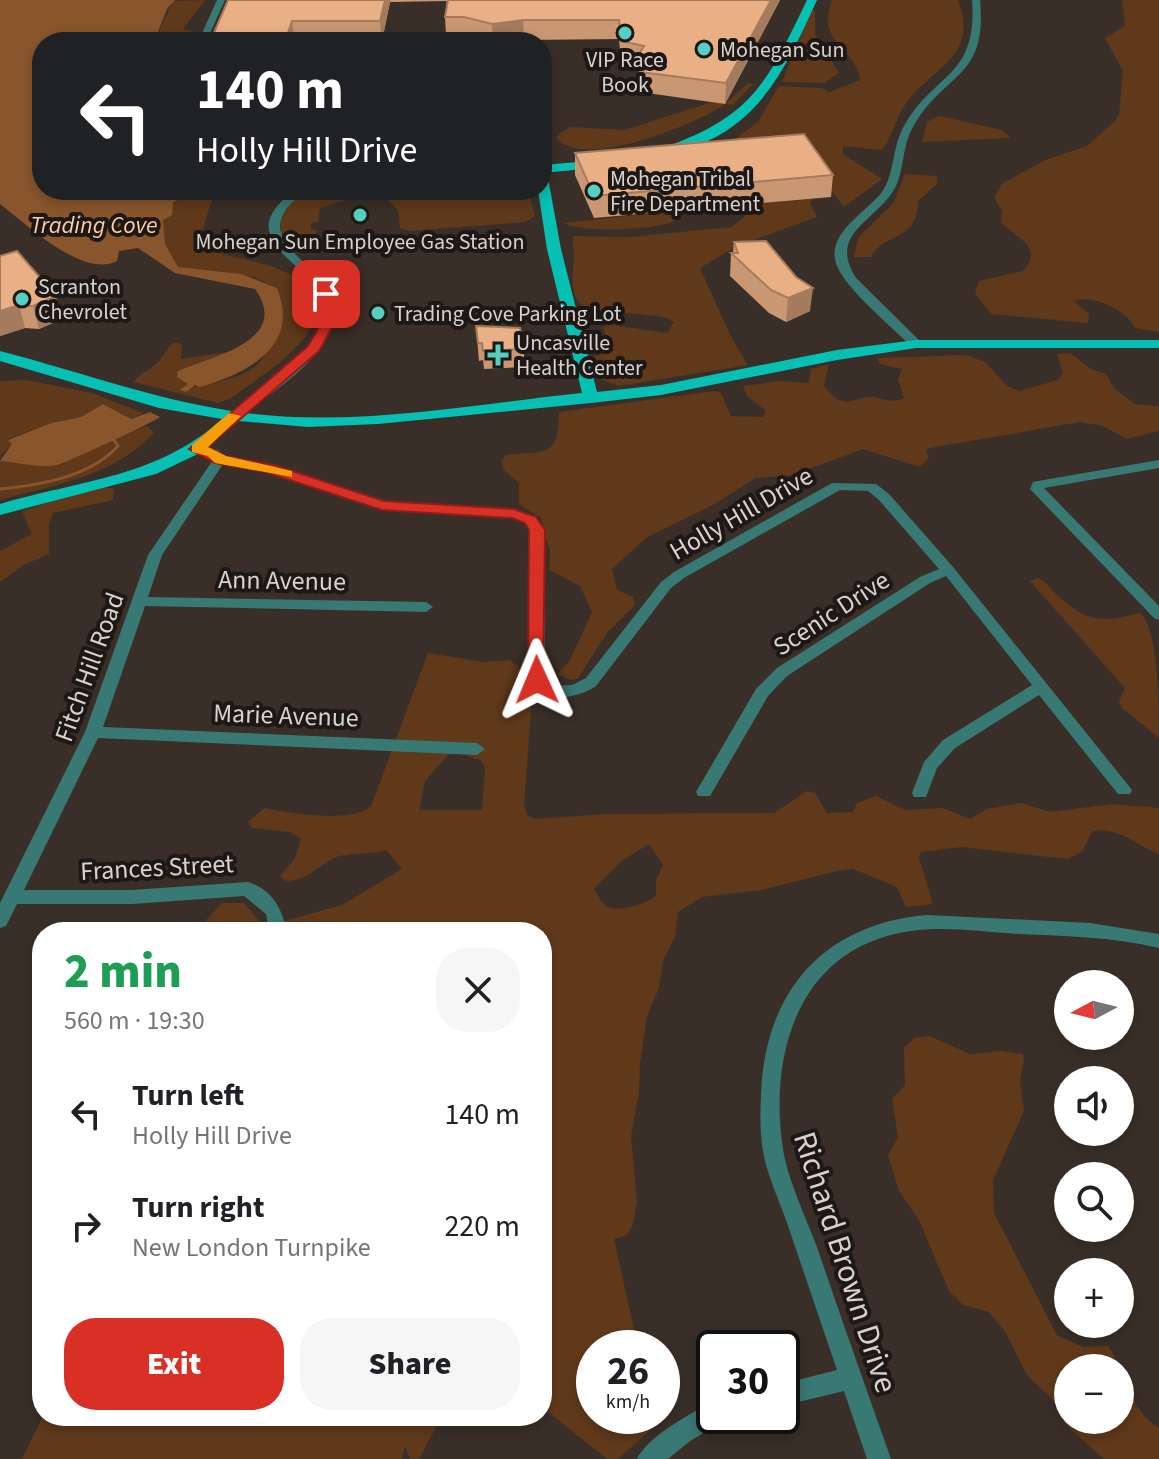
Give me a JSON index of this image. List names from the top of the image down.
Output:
{
  "streets": {
    "street": [
      "Holly Hill Drive",
      "Ann Avenue",
      "Scenic Drive",
      "Fitch Hill Road",
      "Marie Avenue",
      "Frances Street",
      "Richard Brown Drive"
    ]
  },
  "crossings": [
    ["Holly Hill Drive", "Scenic Drive"],
    ["Holly Hill Drive", "Fitch Hill Road"],
    ["Ann Avenue", "Fitch Hill Road"],
    ["Fitch Hill Road", "Marie Avenue"],
    ["Fitch Hill Road", "Frances Street"]
  ],
  "water": ["Trading Cove"],
  "places": {
    "other": [
      "VIP Race Book",
      "Mohegan Sun",
      "Mohegan Tribal Fire Department",
      "Mohegan Sun Employee Gas Station",
      "Scranton Chevrolet",
      "Trading Cove Parking Lot"
    ],
    "health": ["Uncasville Health Center"]
  },
  "north": "left",
  "page": {
    "turn": ["140 m", "Holly Hill Drive"],
    "heading": ["2 min", "560 m · 19:30"],
    "map_buttons": ["+", "−"],
    "list": [
      {
        "name": "Turn left",
        "note": "Holly Hill Drive",
        "value": "140 m"
      },
      {
        "name": "Turn right",
        "note": "New London Turnpike",
        "value": "220 m"
      }
    ],
    "buttons": ["Exit", "Share"],
    "speed": "26 km/h",
    "limit": "30"
  }
}
